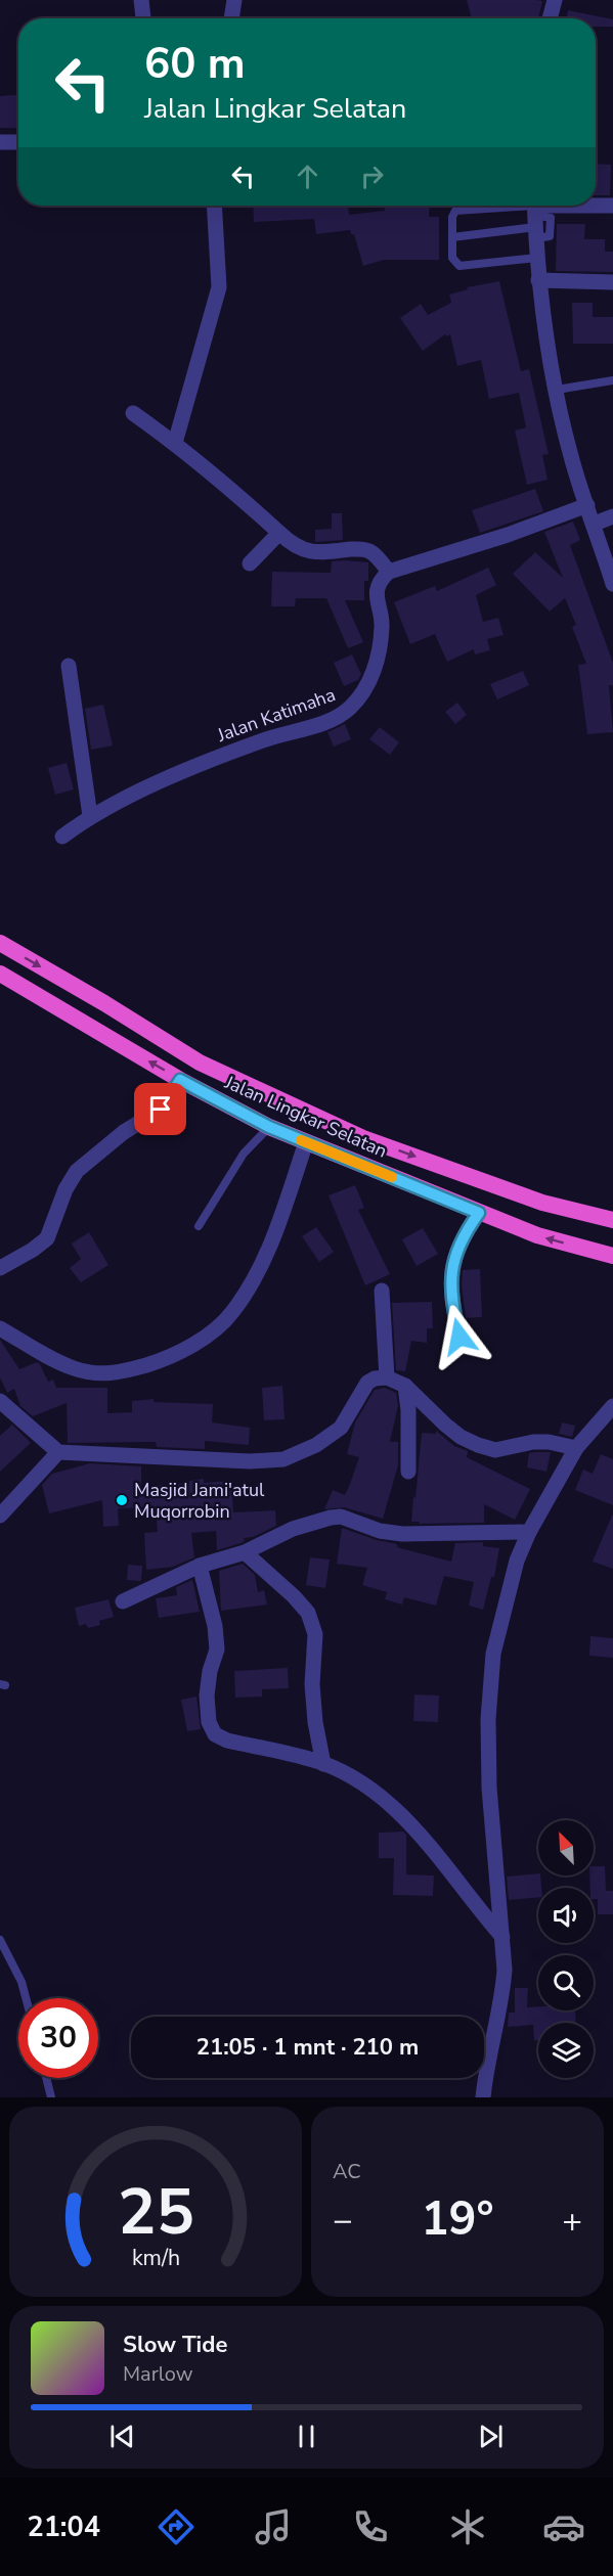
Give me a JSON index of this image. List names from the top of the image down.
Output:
{
  "streets": {
    "highway": ["Jalan Lingkar Selatan"],
    "street": ["Jalan Katimaha"]
  },
  "places": ["Masjid Jami'atul Muqorrobin"],
  "north": "top left",
  "page": {
    "turn": ["60 m", "Jalan Lingkar Selatan"],
    "limit": "30",
    "trip": "21:05 · 1 mnt · 210 m",
    "tile": "AC",
    "heat": ["−", "19°", "+"],
    "song": ["Slow Tide", "Marlow"],
    "tabs": "21:04",
    "gauge": ["25", "km/h"]
  }
}
